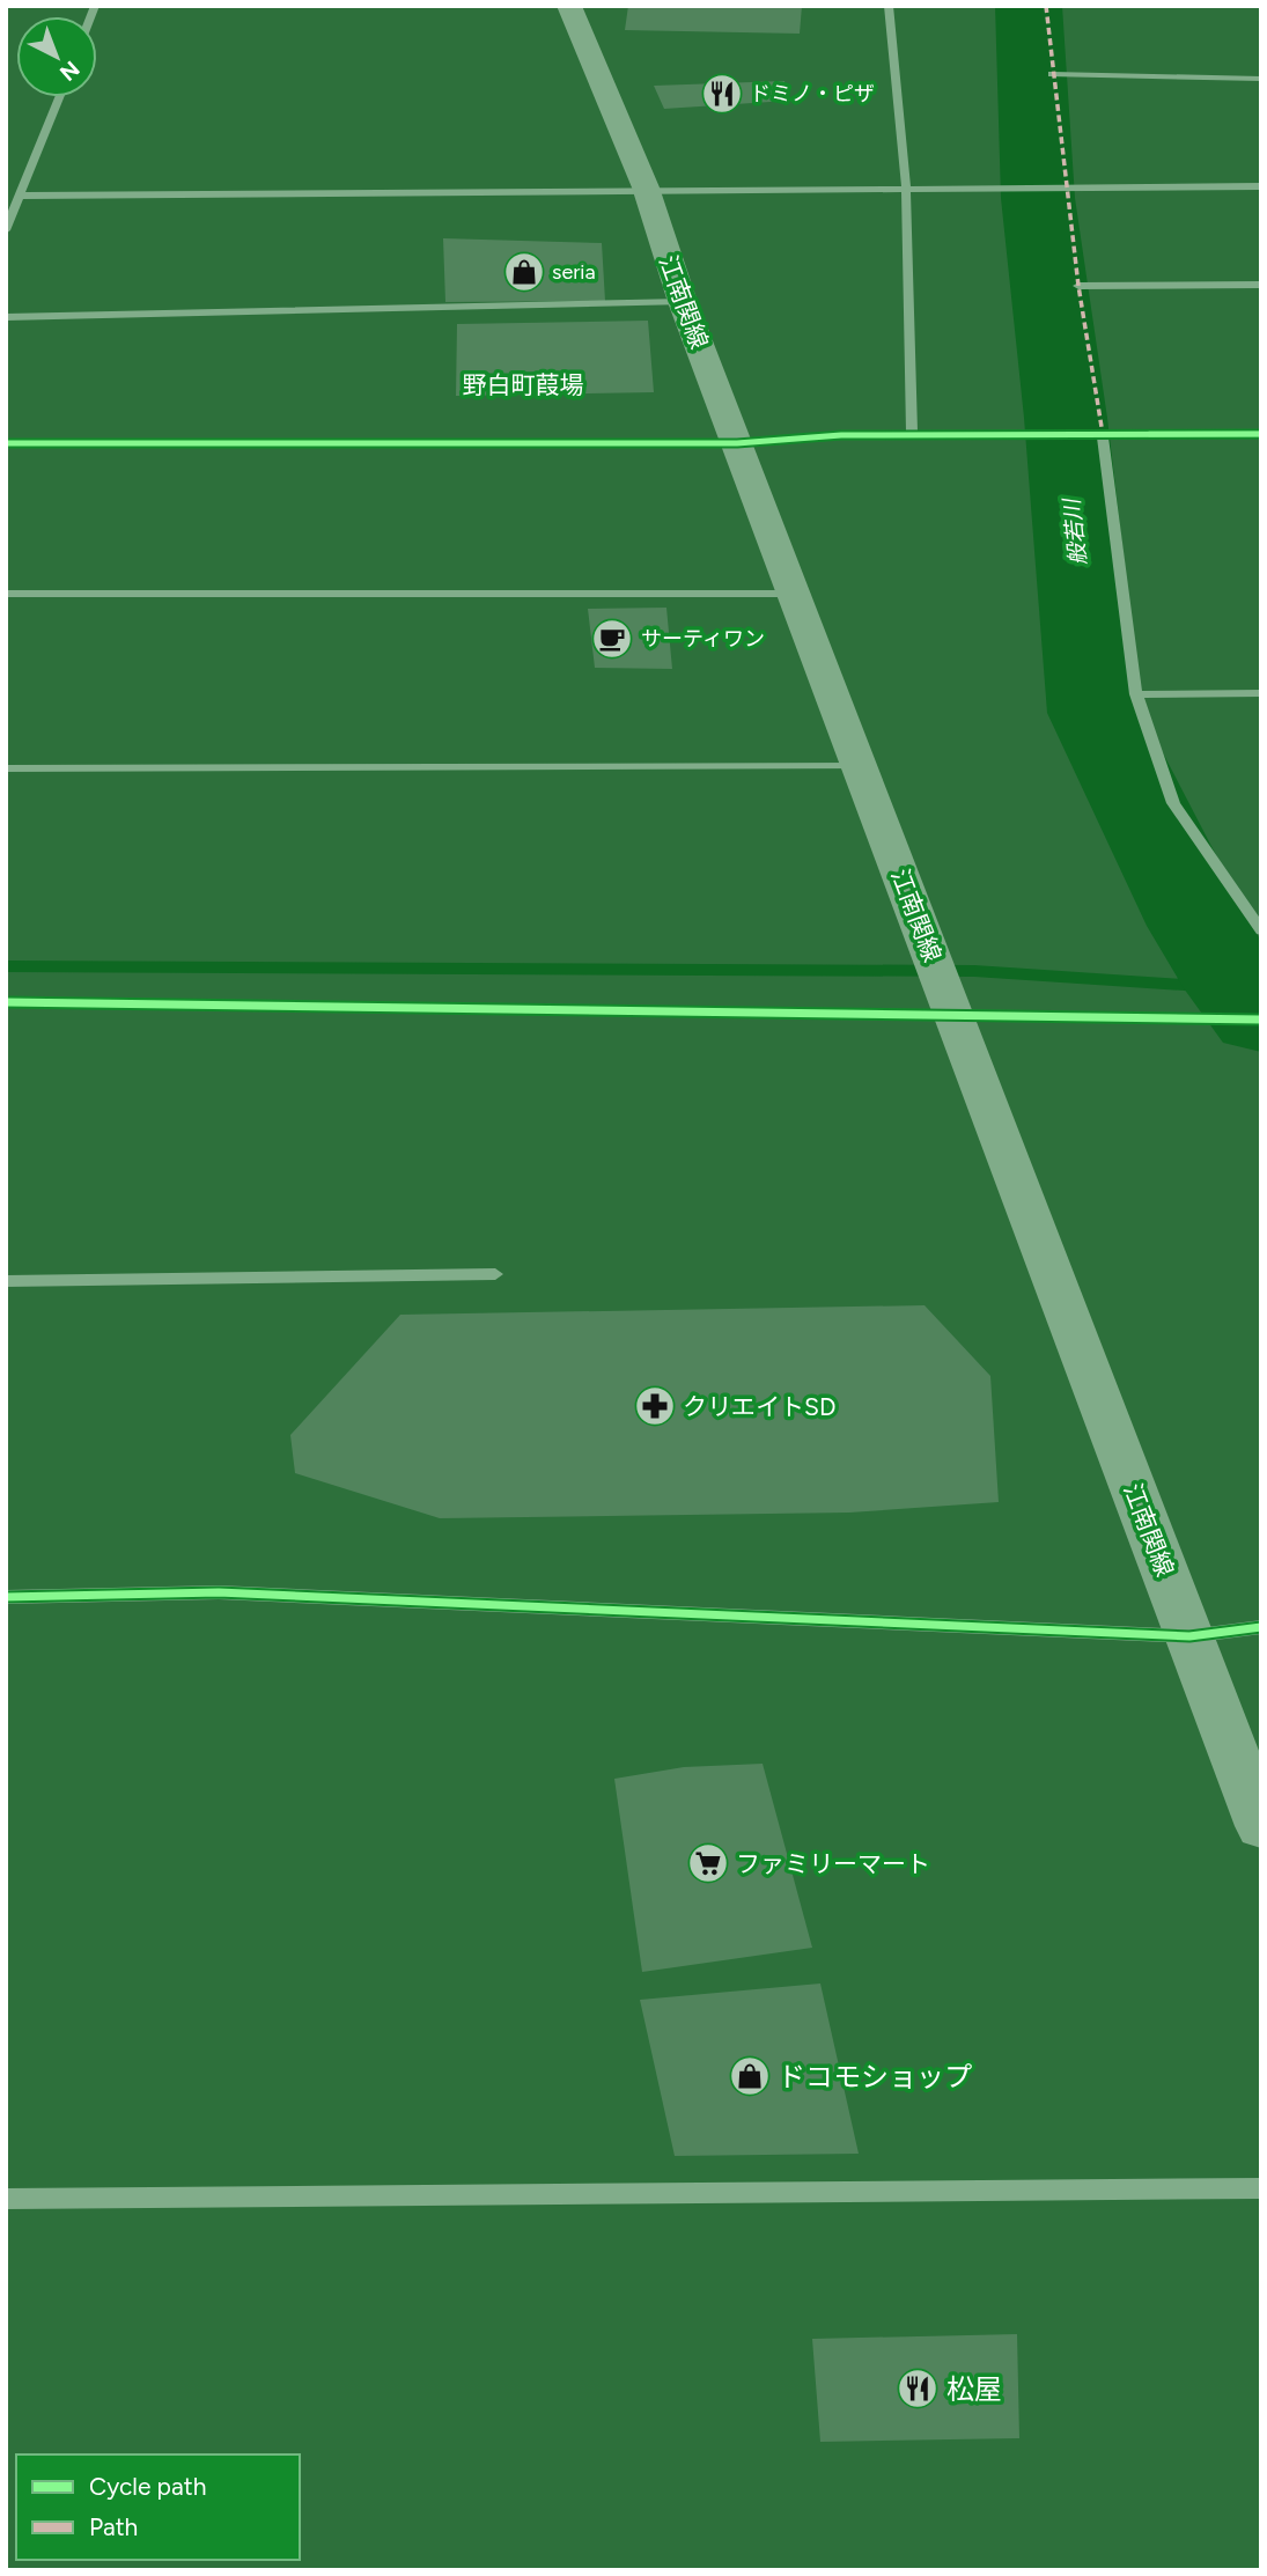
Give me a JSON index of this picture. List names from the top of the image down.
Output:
{
  "streets": {
    "main road": ["江南関線"]
  },
  "districts": ["野白町葭場"],
  "water": ["般若川"],
  "places": {
    "restaurant": ["ドミノ・ピザ", "松屋"],
    "shop": ["seria", "ドコモショップ"],
    "cafe": ["サーティワン"],
    "pharmacy": ["クリエイトSD"],
    "supermarket": ["ファミリーマート"]
  },
  "legend": ["Cycle path", "Path"],
  "north": "bottom right"
}
